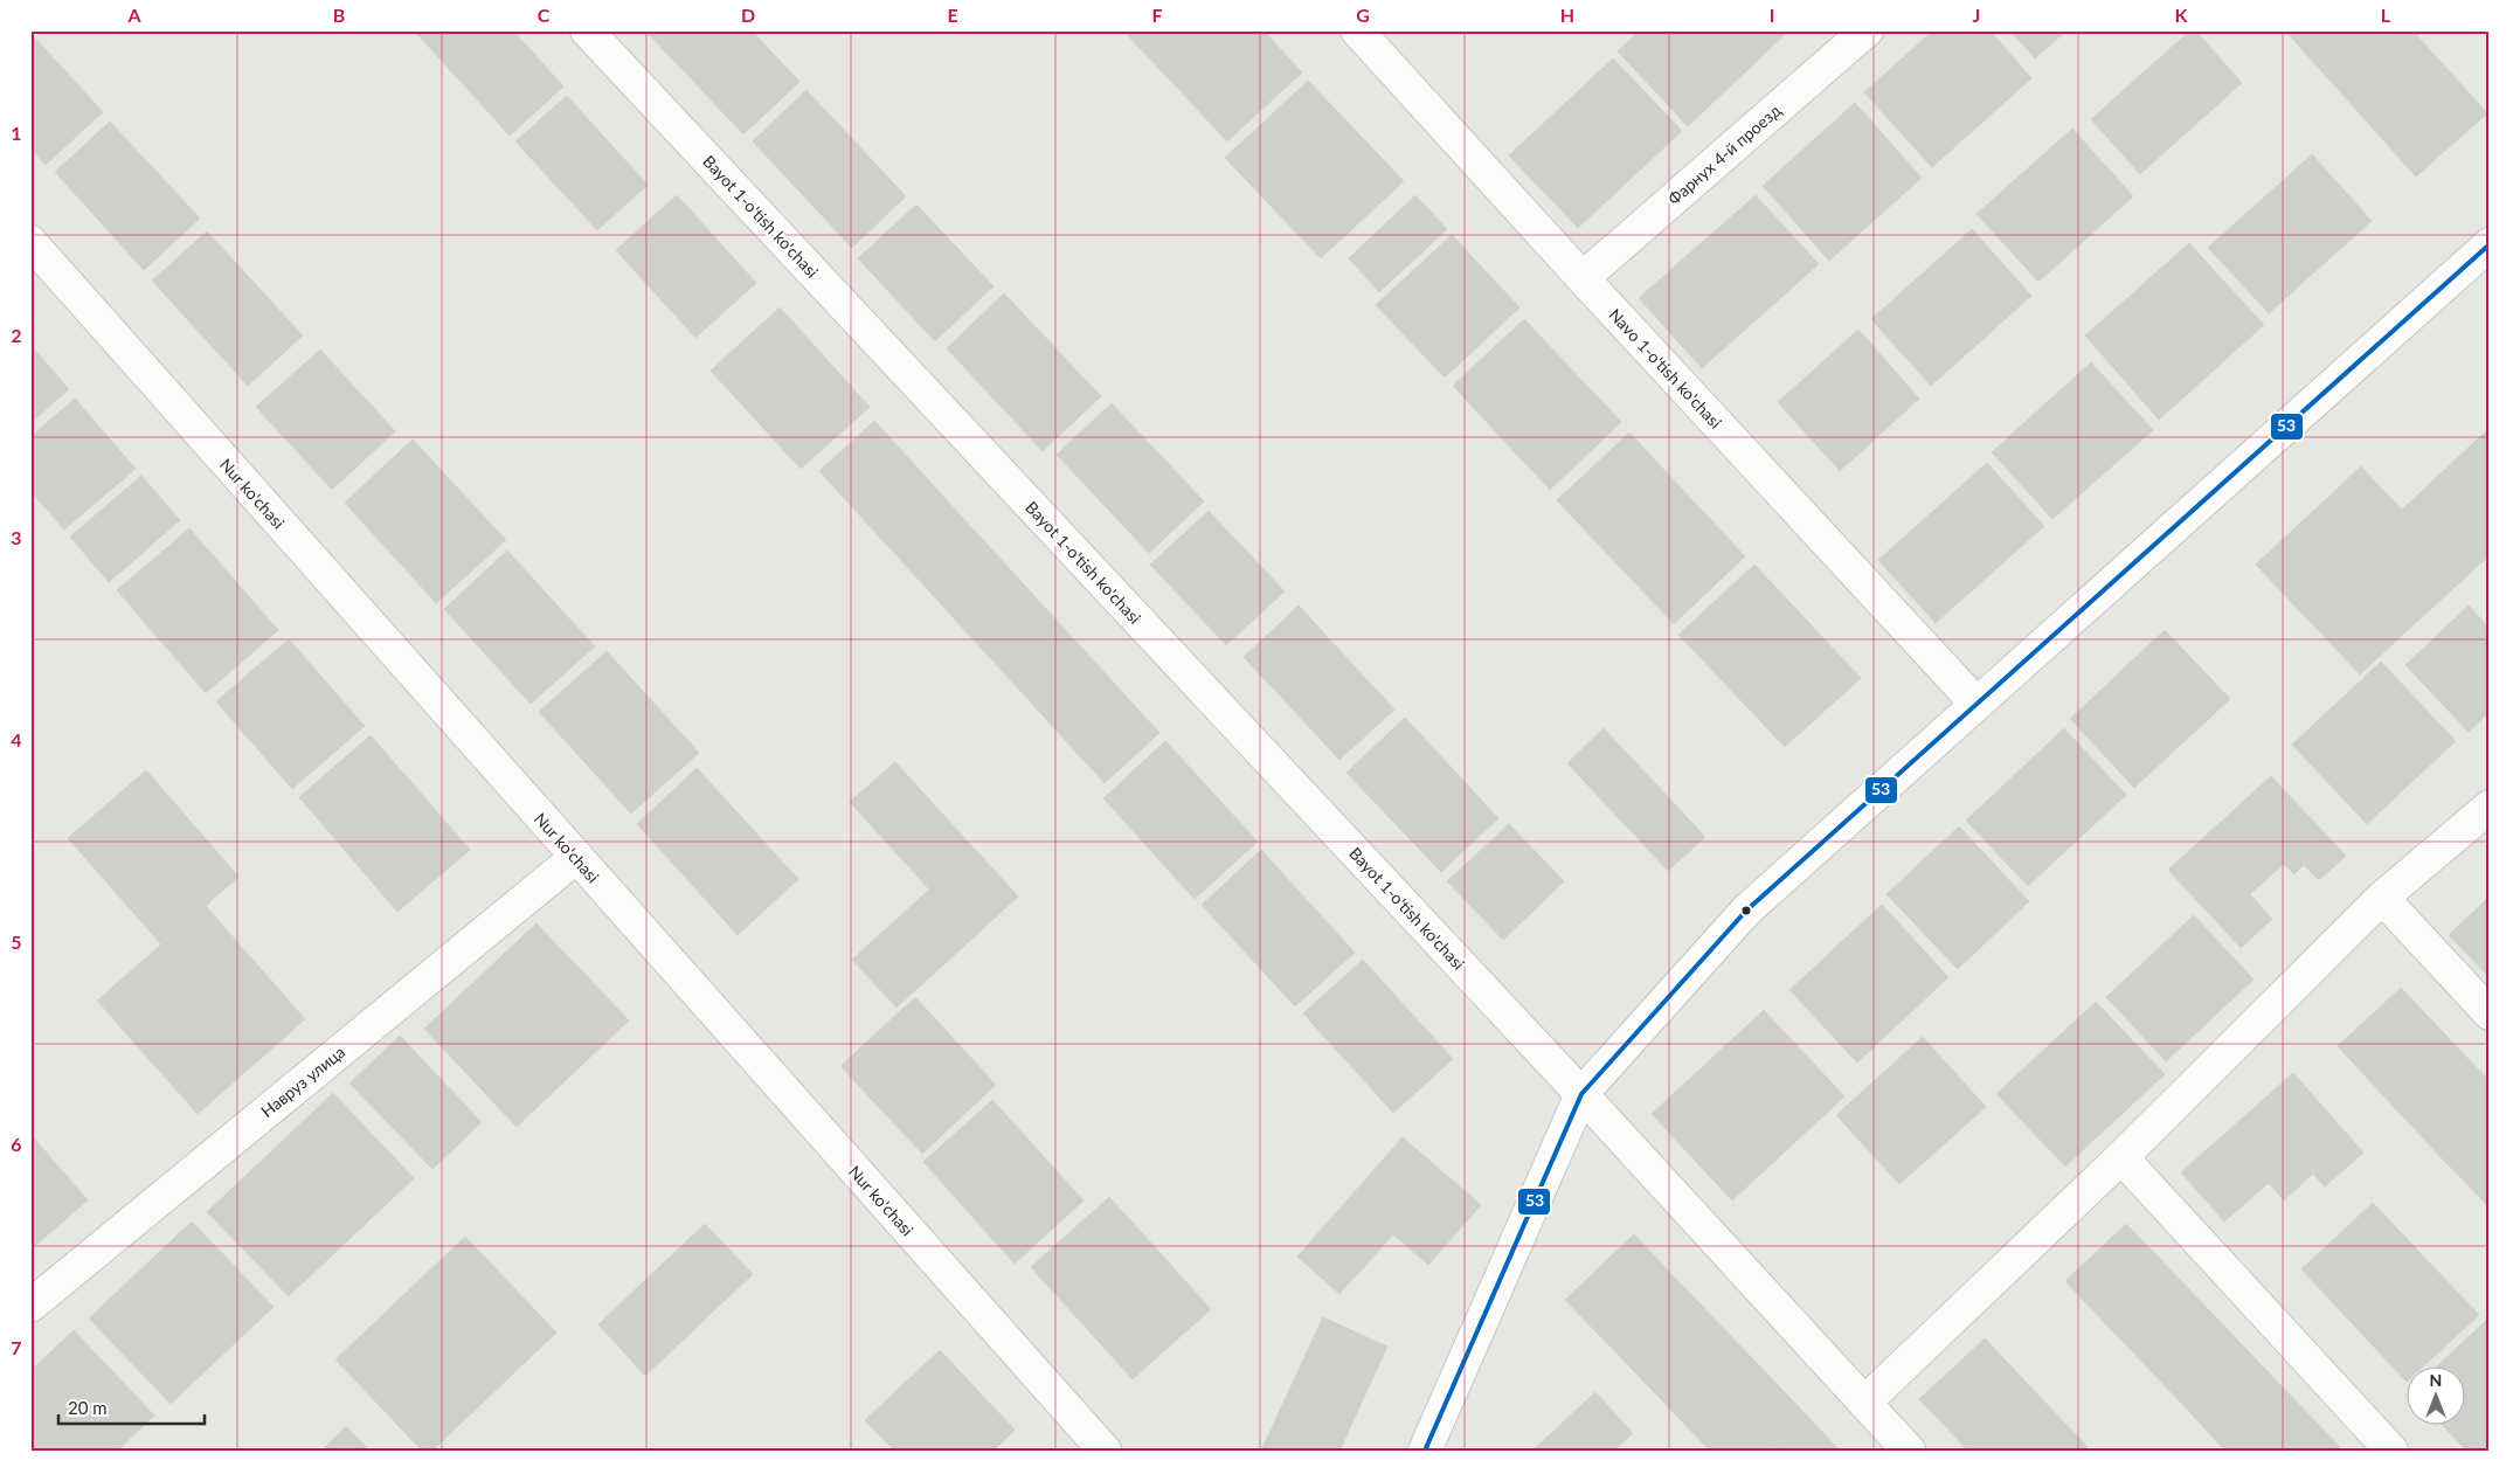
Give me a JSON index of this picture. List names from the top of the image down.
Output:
{
  "streets": {
    "street": [
      "Фарнух 4-й проезд",
      "Bayot 1-o'tish ko'chasi",
      "Navo 1-o'tish ko'chasi",
      "Nur ko'chasi",
      "Навруз улица"
    ]
  },
  "crossings": [
    ["Фарнух 4-й проезд", "Navo 1-o'tish ko'chasi"],
    ["Nur ko'chasi", "Навруз улица"]
  ],
  "lines": ["transit line 53"],
  "scale_bar": "20 m",
  "north": "top",
  "grid": {
    "columns": [
      "A",
      "B",
      "C",
      "D",
      "E",
      "F",
      "G",
      "H",
      "I",
      "J",
      "K",
      "L"
    ],
    "rows": [
      "1",
      "2",
      "3",
      "4",
      "5",
      "6",
      "7"
    ]
  }
}
